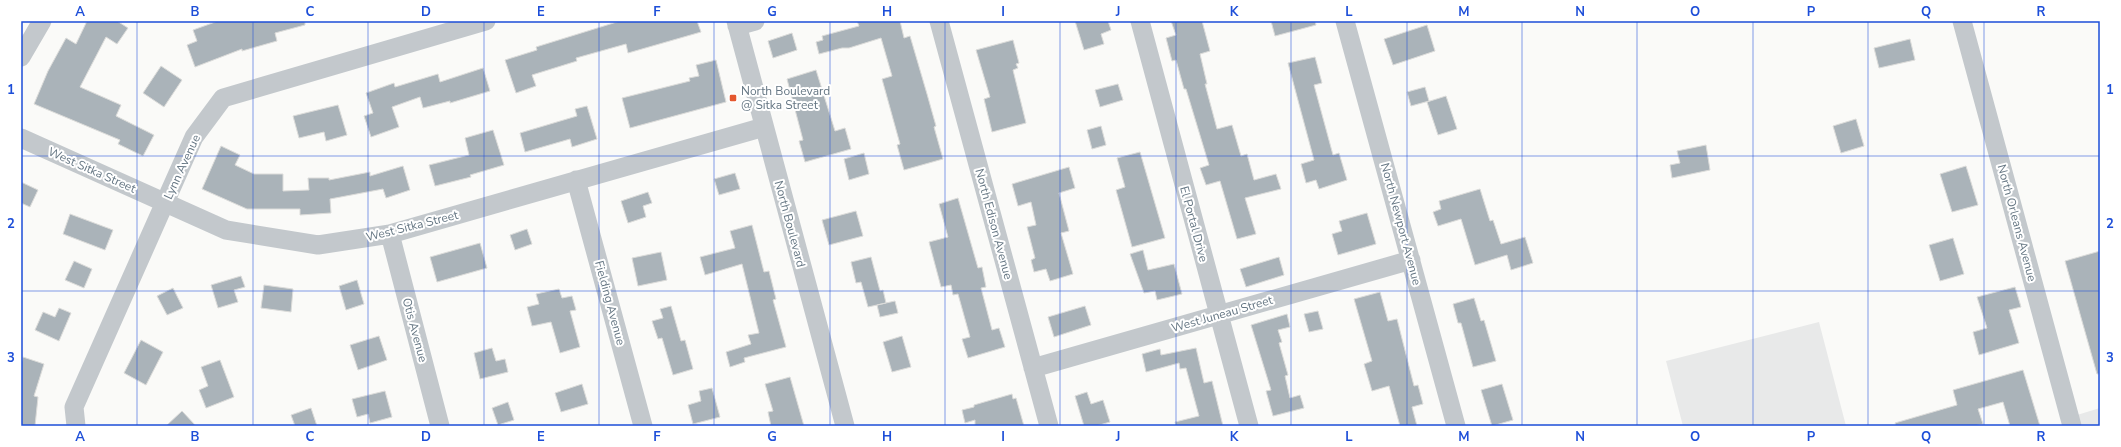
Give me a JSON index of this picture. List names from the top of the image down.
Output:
{
  "streets": {
    "street": [
      "Lynn Avenue",
      "West Sitka Street",
      "North Orleans Avenue",
      "North Boulevard",
      "North Edison Avenue",
      "El Portal Drive",
      "North Newport Avenue",
      "Fielding Avenue",
      "West Juneau Street",
      "Otis Avenue"
    ]
  },
  "crossings": [
    ["Lynn Avenue", "West Sitka Street"],
    ["West Sitka Street", "North Boulevard"],
    ["West Sitka Street", "Fielding Avenue"],
    ["West Sitka Street", "Otis Avenue"],
    ["North Edison Avenue", "West Juneau Street"],
    ["El Portal Drive", "West Juneau Street"],
    ["North Newport Avenue", "West Juneau Street"]
  ],
  "places": {
    "transit": ["North Boulevard @ Sitka Street"]
  },
  "grid": {
    "columns": [
      "A",
      "B",
      "C",
      "D",
      "E",
      "F",
      "G",
      "H",
      "I",
      "J",
      "K",
      "L",
      "M",
      "N",
      "O",
      "P",
      "Q",
      "R"
    ],
    "rows": ["1", "2", "3"]
  }
}
